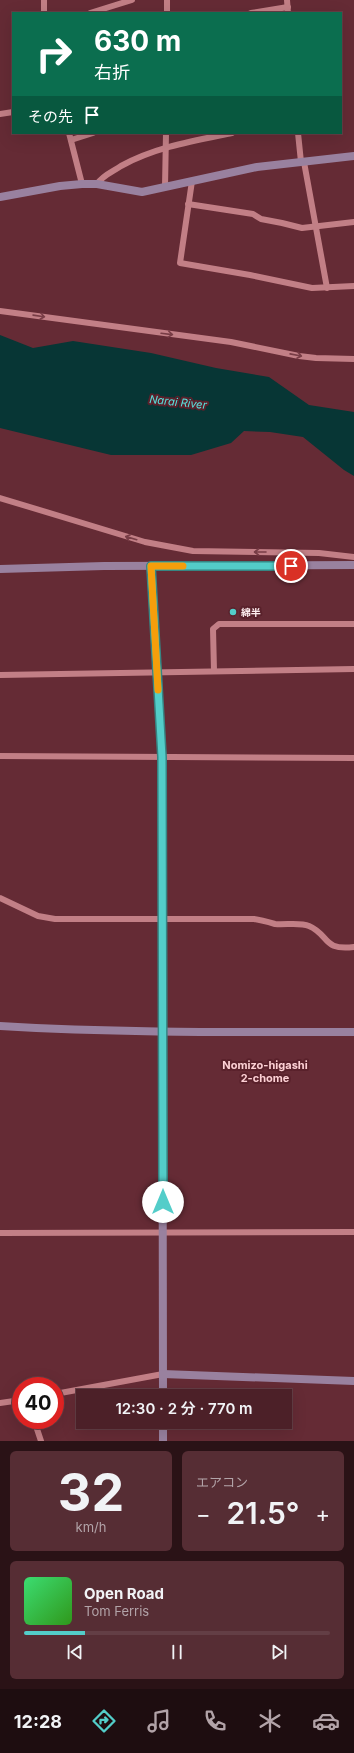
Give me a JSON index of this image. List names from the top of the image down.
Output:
{
  "districts": ["Nomizo-higashi 2-chome"],
  "water": ["Narai River"],
  "places": ["綿半"],
  "page": {
    "turn": ["630 m", "右折"],
    "then": "その先",
    "limit": "40",
    "trip": "12:30 · 2 分 · 770 m",
    "tile": [
      ["32", "km/h"],
      "エアコン"
    ],
    "heat": ["−", "21.5°", "+"],
    "song": ["Open Road", "Tom Ferris"],
    "tabs": "12:28"
  }
}
